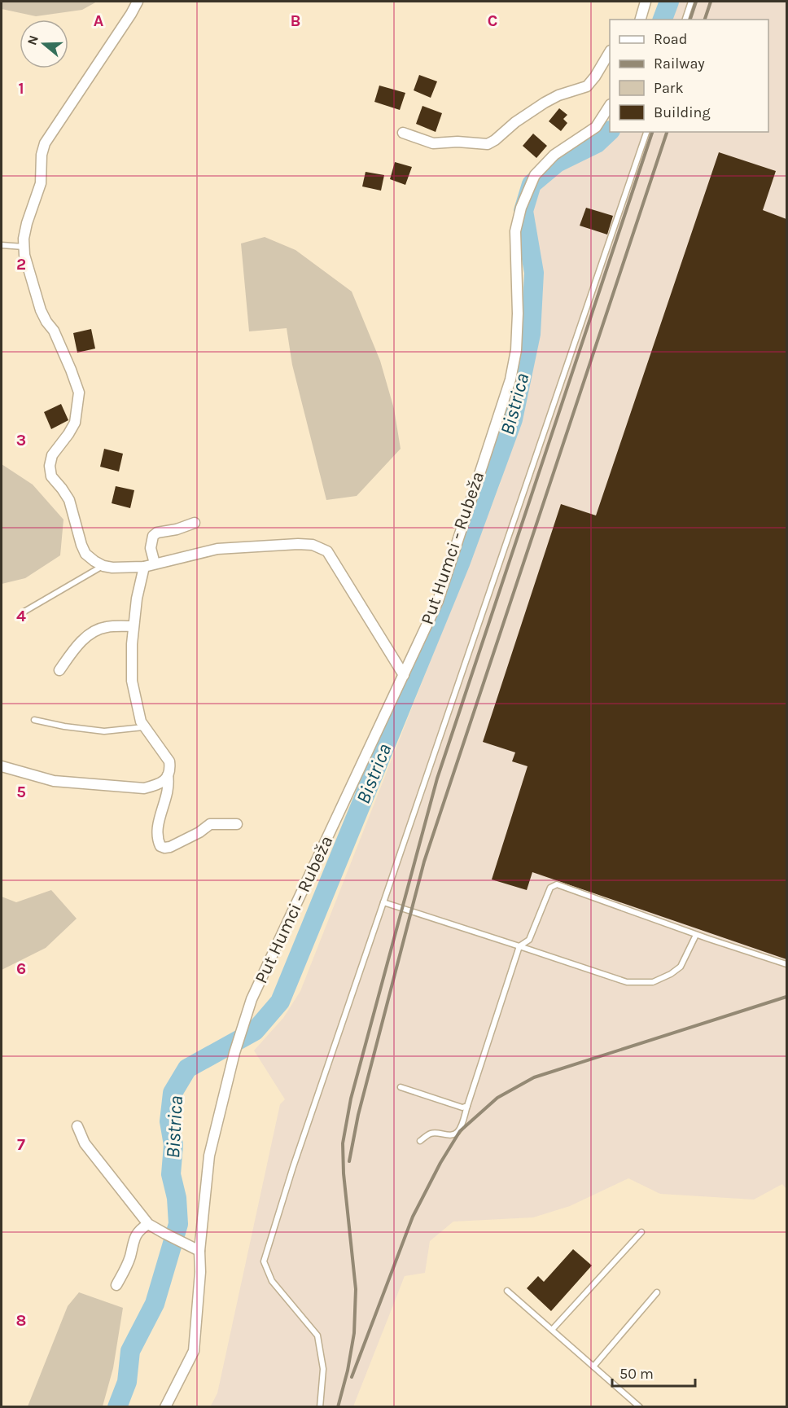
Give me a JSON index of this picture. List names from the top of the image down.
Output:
{
  "streets": {
    "street": ["Put Humci - Rubeža"]
  },
  "water": ["Bistrica"],
  "legend": [
    "Road",
    "Railway",
    "Park",
    "Building"
  ],
  "scale_bar": "50 m",
  "north": "left",
  "grid": {
    "columns": ["A", "B", "C"],
    "rows": [
      "1",
      "2",
      "3",
      "4",
      "5",
      "6",
      "7",
      "8"
    ]
  }
}
